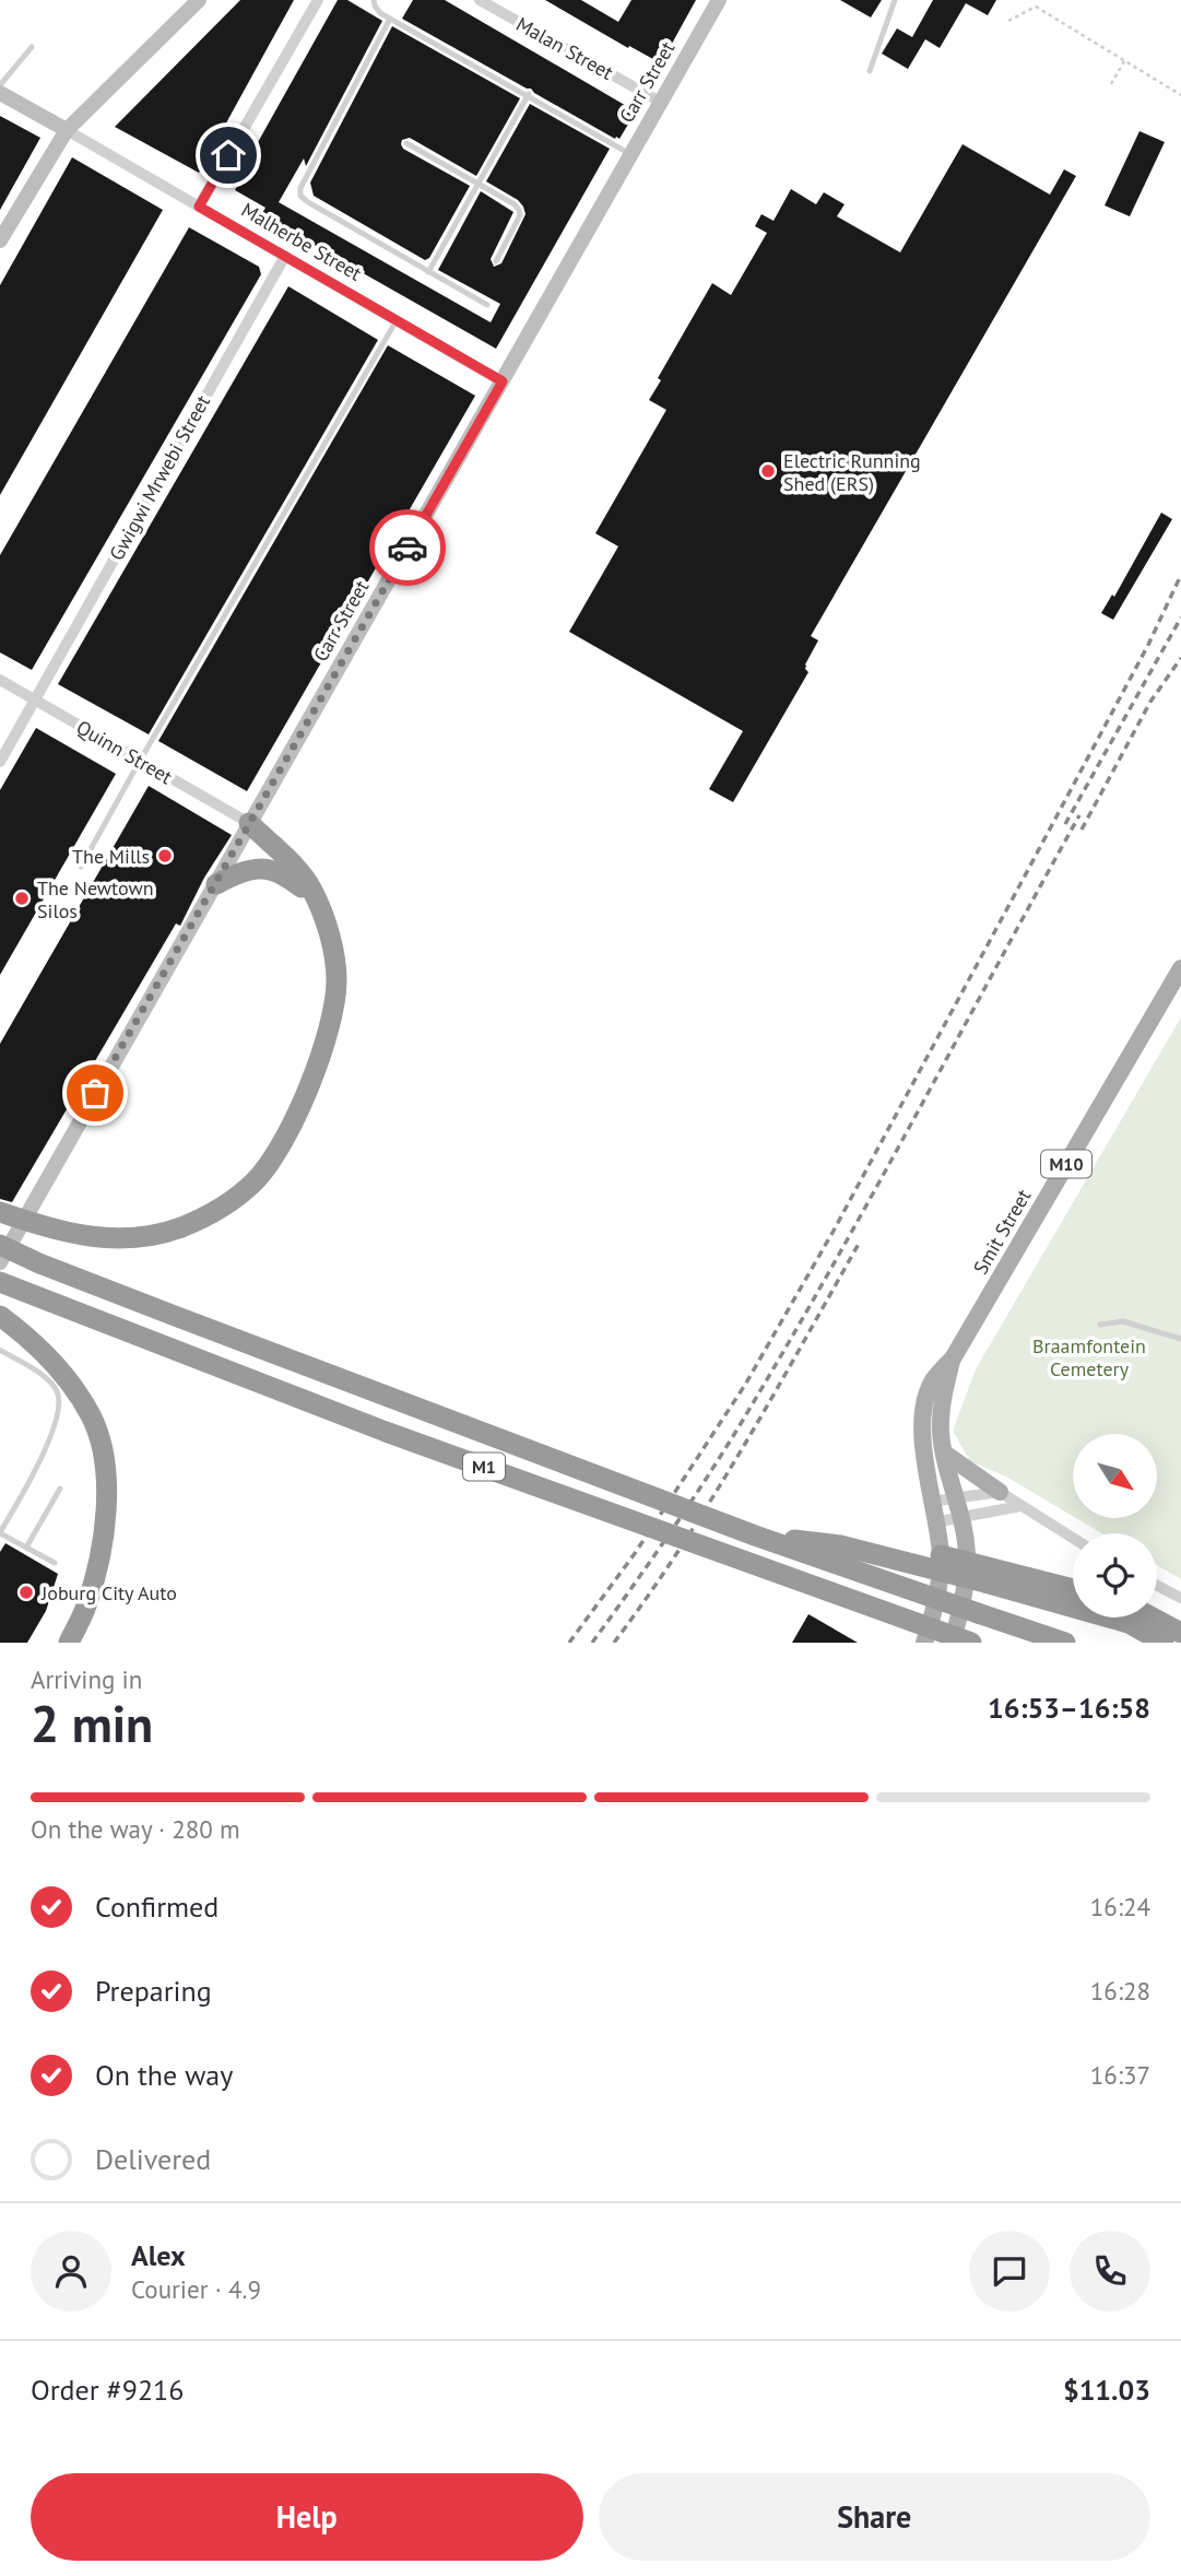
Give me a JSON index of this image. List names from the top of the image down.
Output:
{
  "streets": {
    "highway": ["M1"],
    "main road": ["M10", "Smit Street"],
    "street": [
      "Malan Street",
      "Carr Street",
      "Malherbe Street",
      "Gwigwi Mrwebi Street",
      "Quinn Street"
    ]
  },
  "crossings": [
    ["Malan Street", "Carr Street"],
    ["Carr Street", "Malherbe Street"],
    ["Carr Street", "Quinn Street"],
    ["Malherbe Street", "Gwigwi Mrwebi Street"],
    ["Gwigwi Mrwebi Street", "Quinn Street"]
  ],
  "parks": ["Braamfontein Cemetery"],
  "places": [
    "Electric Running Shed (ERS)",
    "The Mills",
    "The Newtown Silos",
    "Joburg City Auto"
  ],
  "north": "bottom right",
  "page": {
    "heading": ["2 min", "Arriving in", "16:53–16:58"],
    "panel": [
      "Alex",
      "Courier · 4.9",
      "Order #9216",
      "$11.03"
    ],
    "bar": "On the way · 280 m",
    "list": [
      ["Confirmed", "16:24"],
      ["Preparing", "16:28"],
      ["On the way", "16:37"],
      "Delivered"
    ],
    "buttons": ["Help", "Share"]
  }
}
